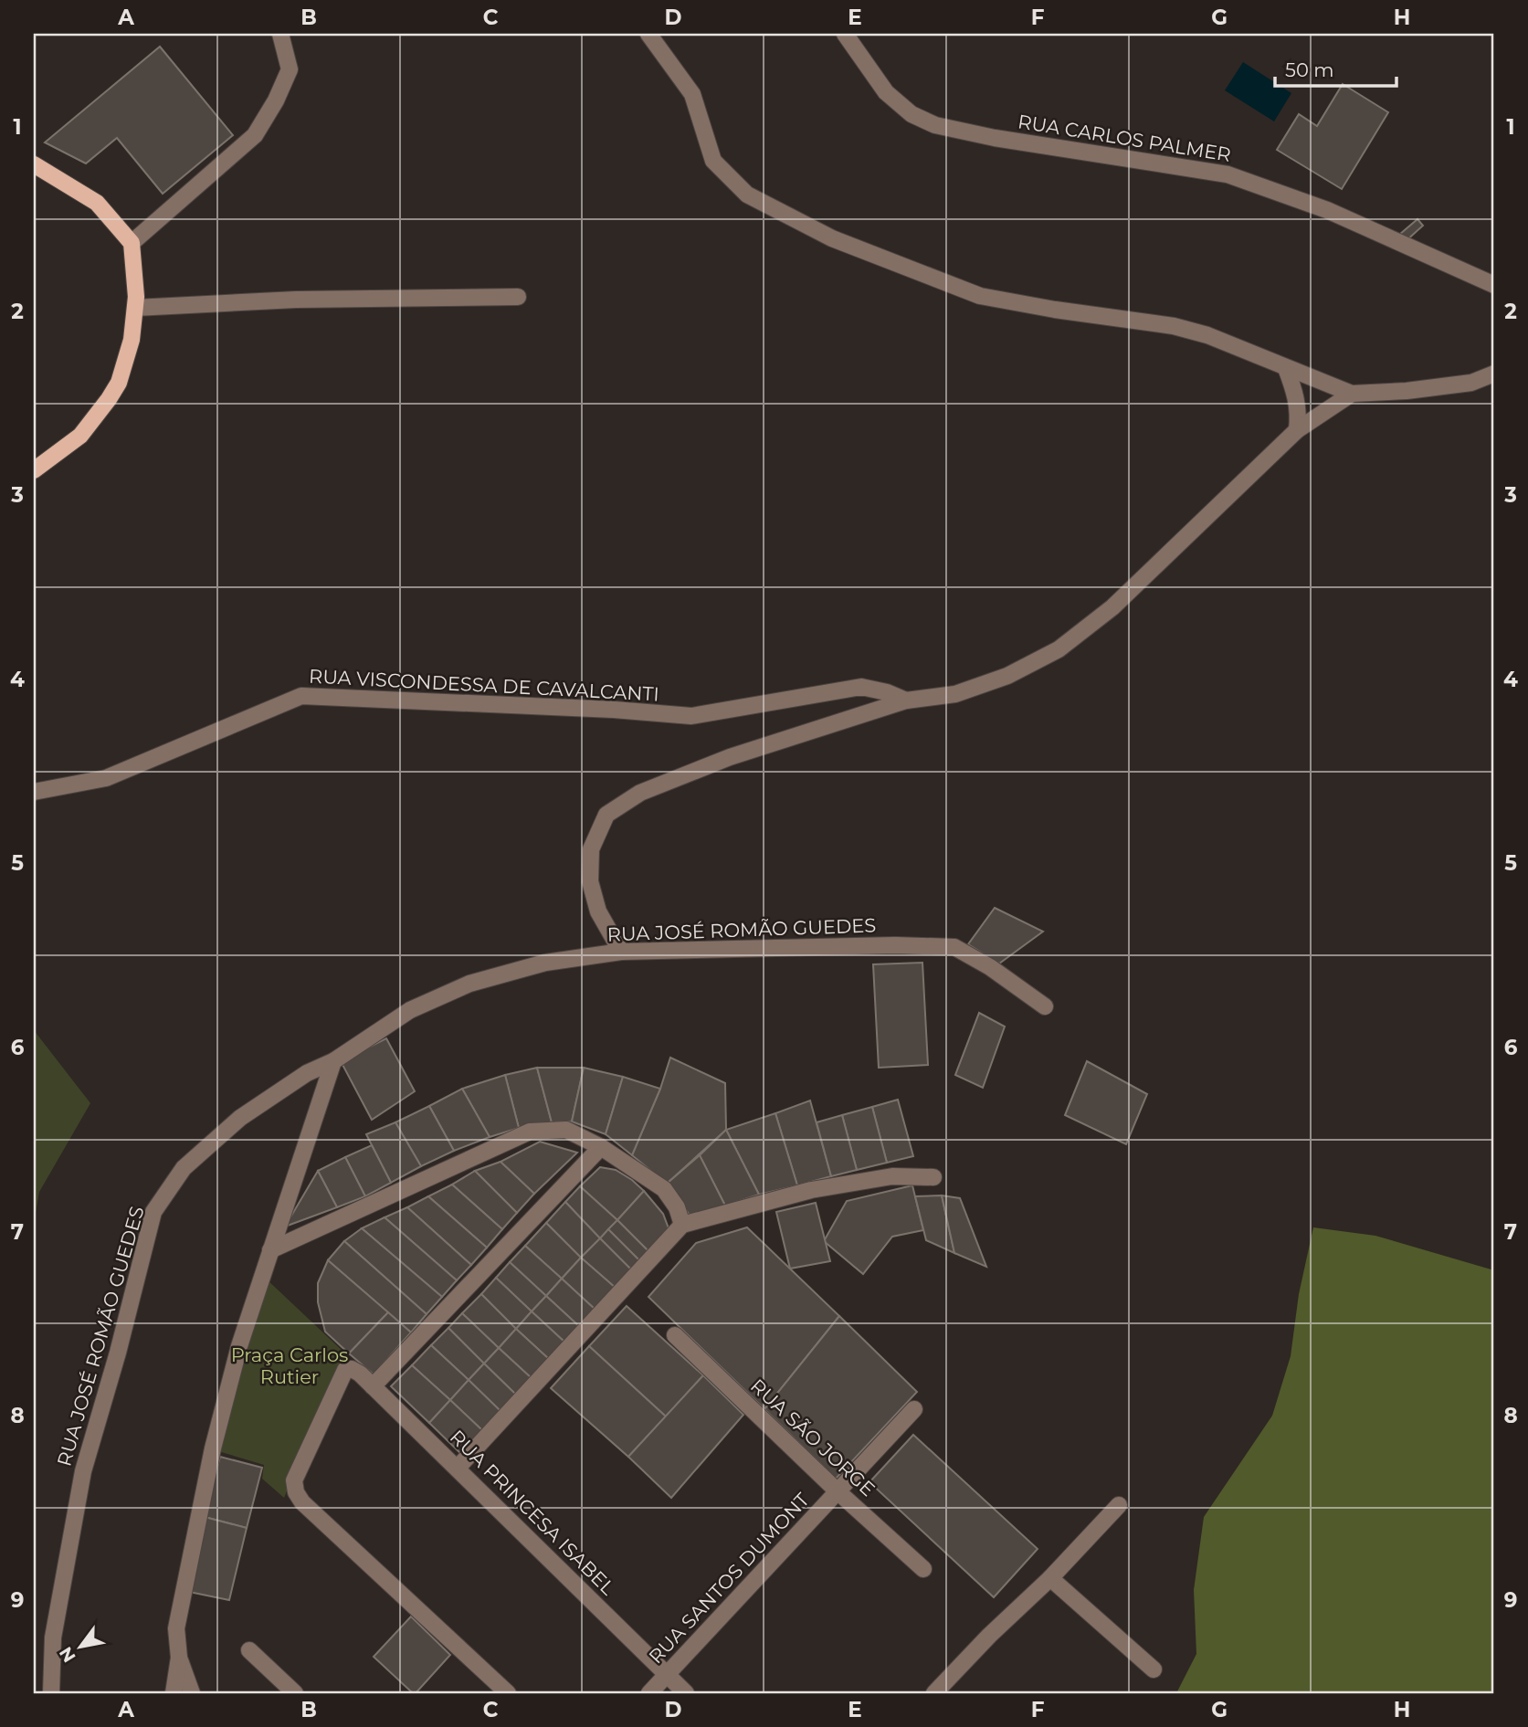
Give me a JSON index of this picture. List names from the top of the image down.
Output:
{
  "streets": {
    "street": [
      "RUA CARLOS PALMER",
      "RUA VISCONDESSA DE CAVALCANTI",
      "RUA JOSÉ ROMÃO GUEDES",
      "RUA SÃO JORGE",
      "RUA PRINCESA ISABEL",
      "RUA SANTOS DUMONT"
    ]
  },
  "crossings": [
    ["RUA SÃO JORGE", "RUA SANTOS DUMONT"],
    ["RUA PRINCESA ISABEL", "RUA SANTOS DUMONT"]
  ],
  "parks": ["Praça Carlos Rutier"],
  "scale_bar": "50 m",
  "north": "bottom left",
  "grid": {
    "columns": [
      "A",
      "B",
      "C",
      "D",
      "E",
      "F",
      "G",
      "H"
    ],
    "rows": [
      "1",
      "2",
      "3",
      "4",
      "5",
      "6",
      "7",
      "8",
      "9"
    ]
  }
}
